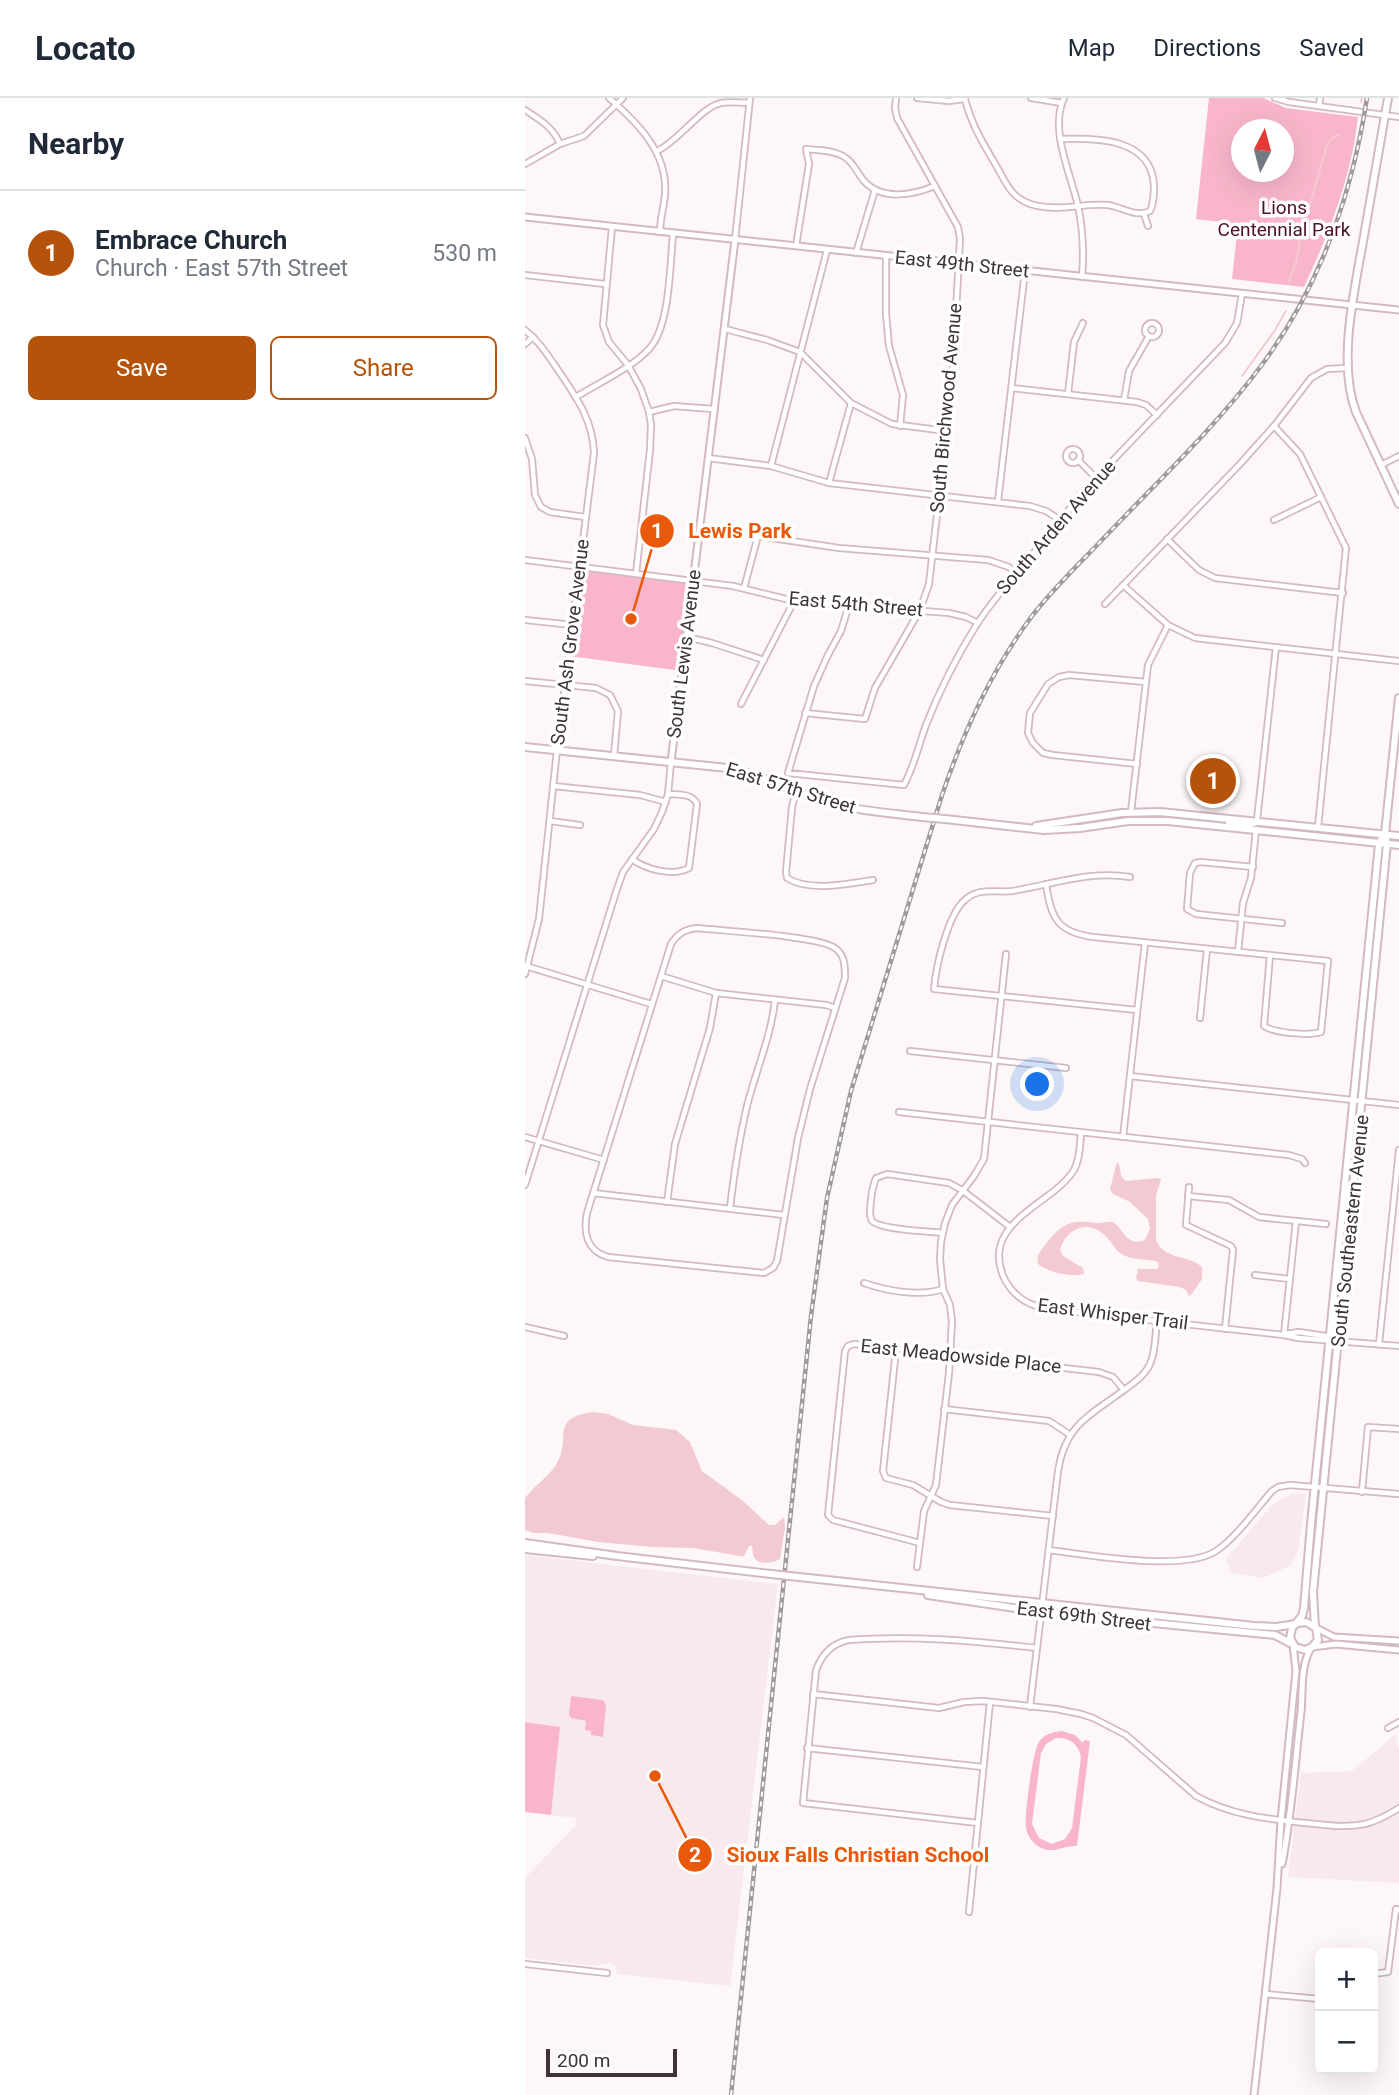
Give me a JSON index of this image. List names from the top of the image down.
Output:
{
  "streets": {
    "main road": ["East 57th Street", "South Southeastern Avenue", "East 69th Street"],
    "street": [
      "East 49th Street",
      "South Birchwood Avenue",
      "South Arden Avenue",
      "East 54th Street",
      "South Ash Grove Avenue",
      "South Lewis Avenue",
      "East Whisper Trail",
      "East Meadowside Place"
    ]
  },
  "crossings": [
    ["East 49th Street", "South Birchwood Avenue"],
    ["East 49th Street", "South Arden Avenue"],
    ["East 49th Street", "South Lewis Avenue"],
    ["South Birchwood Avenue", "East 54th Street"],
    ["South Birchwood Avenue", "East 57th Street"],
    ["South Arden Avenue", "East 54th Street"],
    ["South Arden Avenue", "East 57th Street"],
    ["East 54th Street", "South Ash Grove Avenue"],
    ["East 54th Street", "South Lewis Avenue"],
    ["South Ash Grove Avenue", "East 57th Street"],
    ["South Lewis Avenue", "East 57th Street"],
    ["East 57th Street", "South Southeastern Avenue"],
    ["South Southeastern Avenue", "East Whisper Trail"],
    ["South Southeastern Avenue", "East 69th Street"]
  ],
  "parks": ["Lions Centennial Park"],
  "places": ["Lewis Park", "Sioux Falls Christian School"],
  "scale_bar": "200 m",
  "north": "top",
  "page": {
    "header": "Locato",
    "nav": ["Map", "Directions", "Saved"],
    "heading": "Nearby",
    "list": [
      {
        "mark": "1",
        "name": "Embrace Church",
        "note": "Church · East 57th Street",
        "value": "530 m"
      }
    ],
    "buttons": ["Save", "Share"],
    "pins": "1",
    "map_buttons": ["+", "−"],
    "scale": "200 m"
  }
}
